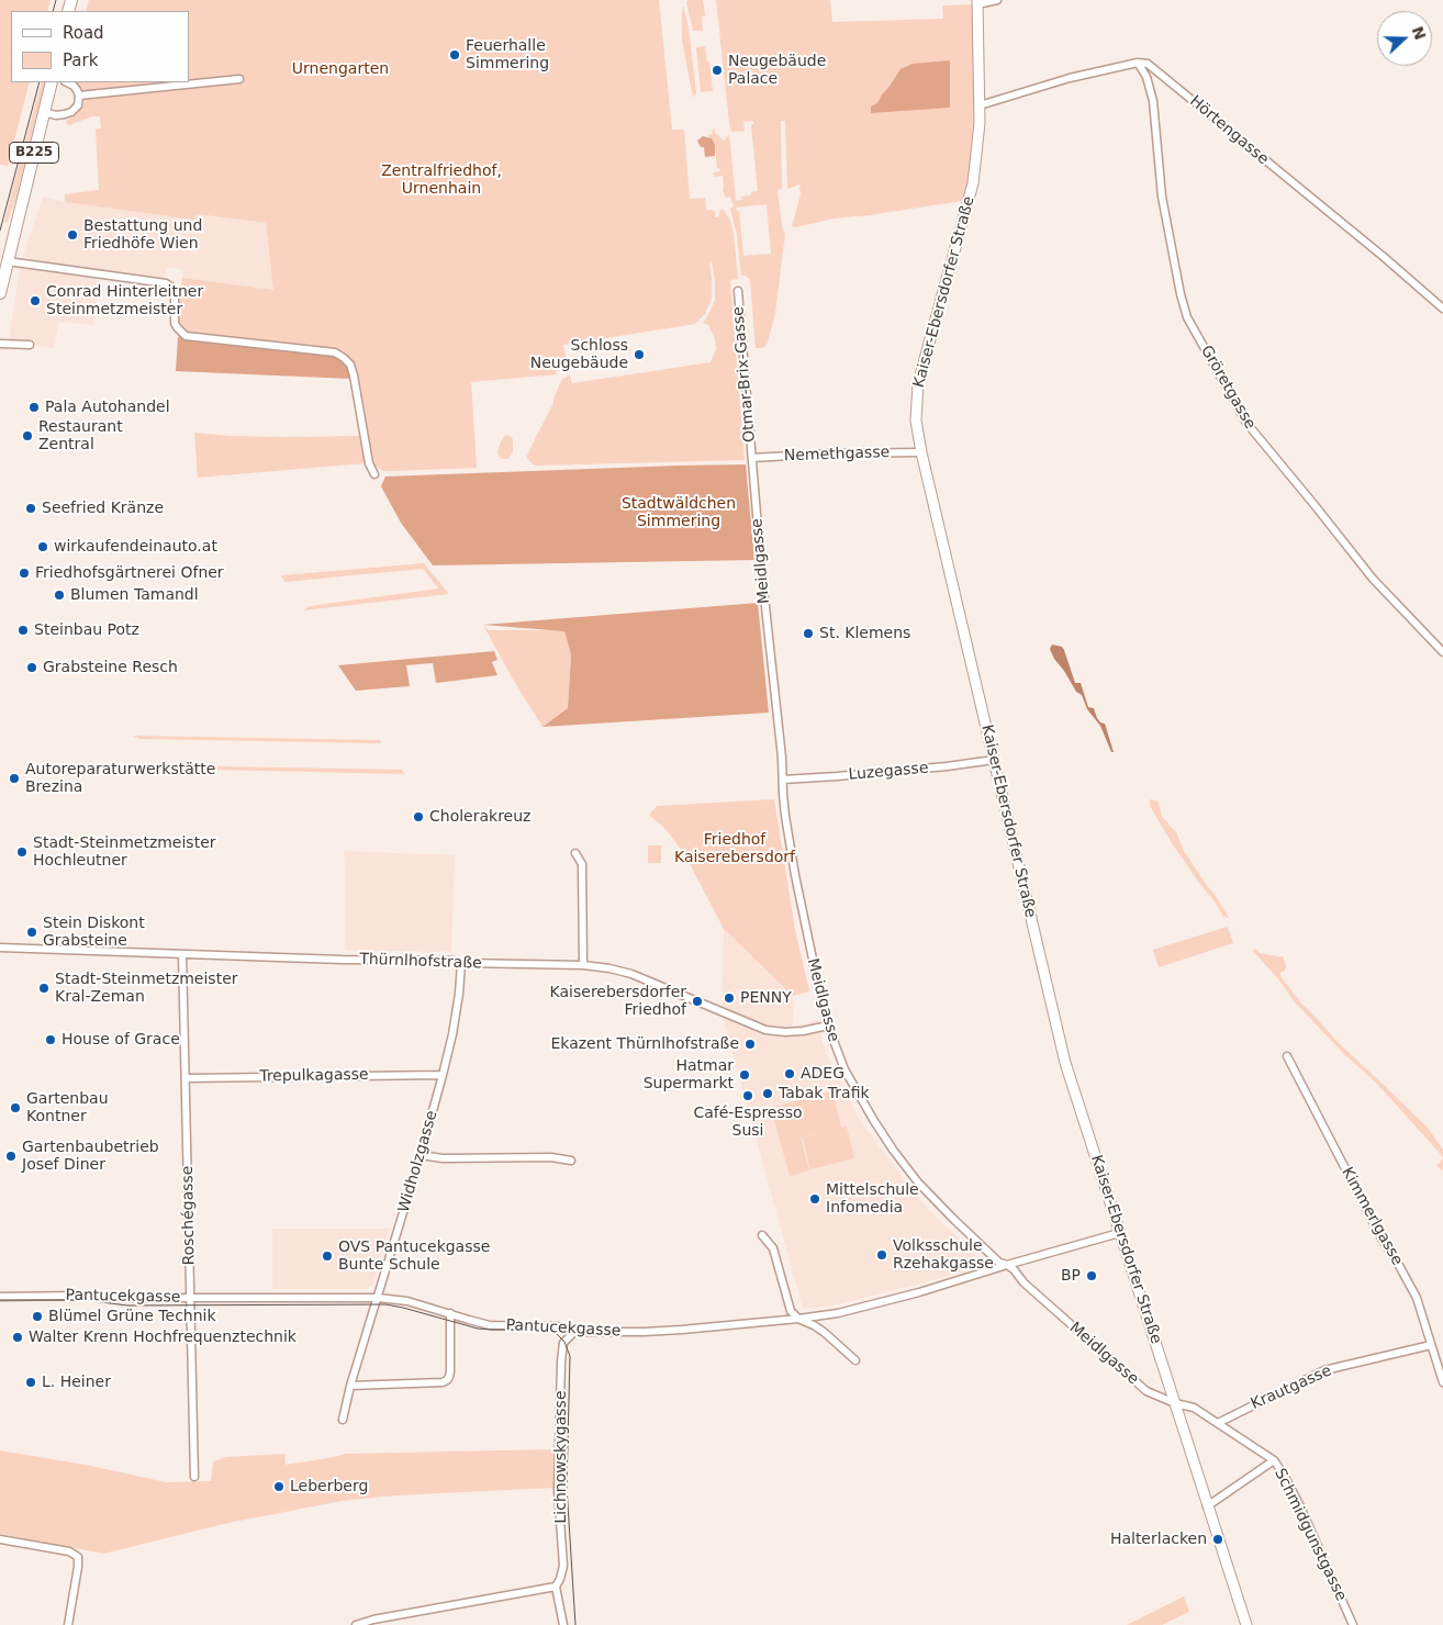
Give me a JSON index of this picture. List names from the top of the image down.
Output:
{
  "streets": {
    "main road": ["B225", "Kaiser-Ebersdorfer Straße"],
    "street": [
      "Hörtengasse",
      "Otmar-Brix-Gasse",
      "Gröretgasse",
      "Nemethgasse",
      "Meidlgasse",
      "Luzegasse",
      "Thürnlhofstraße",
      "Trepulkagasse",
      "Widholzgasse",
      "Roschégasse",
      "Kimmerlgasse",
      "Pantucekgasse",
      "Krautgasse",
      "Lichnowskygasse",
      "Schmidgunstgasse"
    ]
  },
  "crossings": [
    ["Hörtengasse", "Gröretgasse"],
    ["Kaiser-Ebersdorfer Straße", "Nemethgasse"],
    ["Kaiser-Ebersdorfer Straße", "Meidlgasse"],
    ["Kaiser-Ebersdorfer Straße", "Luzegasse"],
    ["Kaiser-Ebersdorfer Straße", "Pantucekgasse"],
    ["Kaiser-Ebersdorfer Straße", "Schmidgunstgasse"],
    ["Otmar-Brix-Gasse", "Nemethgasse"],
    ["Otmar-Brix-Gasse", "Meidlgasse"],
    ["Nemethgasse", "Meidlgasse"],
    ["Meidlgasse", "Luzegasse"],
    ["Meidlgasse", "Thürnlhofstraße"],
    ["Meidlgasse", "Pantucekgasse"],
    ["Meidlgasse", "Schmidgunstgasse"],
    ["Thürnlhofstraße", "Widholzgasse"],
    ["Thürnlhofstraße", "Roschégasse"],
    ["Trepulkagasse", "Widholzgasse"],
    ["Trepulkagasse", "Roschégasse"],
    ["Widholzgasse", "Pantucekgasse"],
    ["Roschégasse", "Pantucekgasse"],
    ["Kimmerlgasse", "Krautgasse"],
    ["Pantucekgasse", "Lichnowskygasse"],
    ["Krautgasse", "Schmidgunstgasse"]
  ],
  "parks": [
    "Urnengarten",
    "Zentralfriedhof, Urnenhain",
    "Stadtwäldchen Simmering",
    "Friedhof Kaiserebersdorf"
  ],
  "places": [
    "Feuerhalle Simmering",
    "Neugebäude Palace",
    "Bestattung und Friedhöfe Wien",
    "Conrad Hinterleitner Steinmetzmeister",
    "Schloss Neugebäude",
    "Pala Autohandel",
    "Restaurant Zentral",
    "Seefried Kränze",
    "wirkaufendeinauto.at",
    "Friedhofsgärtnerei Ofner",
    "Blumen Tamandl",
    "Steinbau Potz",
    "St. Klemens",
    "Grabsteine Resch",
    "Autoreparaturwerkstätte Brezina",
    "Cholerakreuz",
    "Stadt-Steinmetzmeister Hochleutner",
    "Stein Diskont Grabsteine",
    "Stadt-Steinmetzmeister Kral-Zeman",
    "PENNY",
    "Kaiserebersdorfer Friedhof",
    "House of Grace",
    "Ekazent Thürnlhofstraße",
    "ADEG",
    "Hatmar Supermarkt",
    "Tabak Trafik",
    "Café-Espresso Susi",
    "Gartenbau Kontner",
    "Gartenbaubetrieb Josef Diner",
    "Mittelschule Infomedia",
    "Volksschule Rzehakgasse",
    "OVS Pantucekgasse Bunte Schule",
    "BP",
    "Blümel Grüne Technik",
    "Walter Krenn Hochfrequenztechnik",
    "L. Heiner",
    "Leberberg",
    "Halterlacken"
  ],
  "legend": ["Road", "Park"],
  "north": "right"
}
